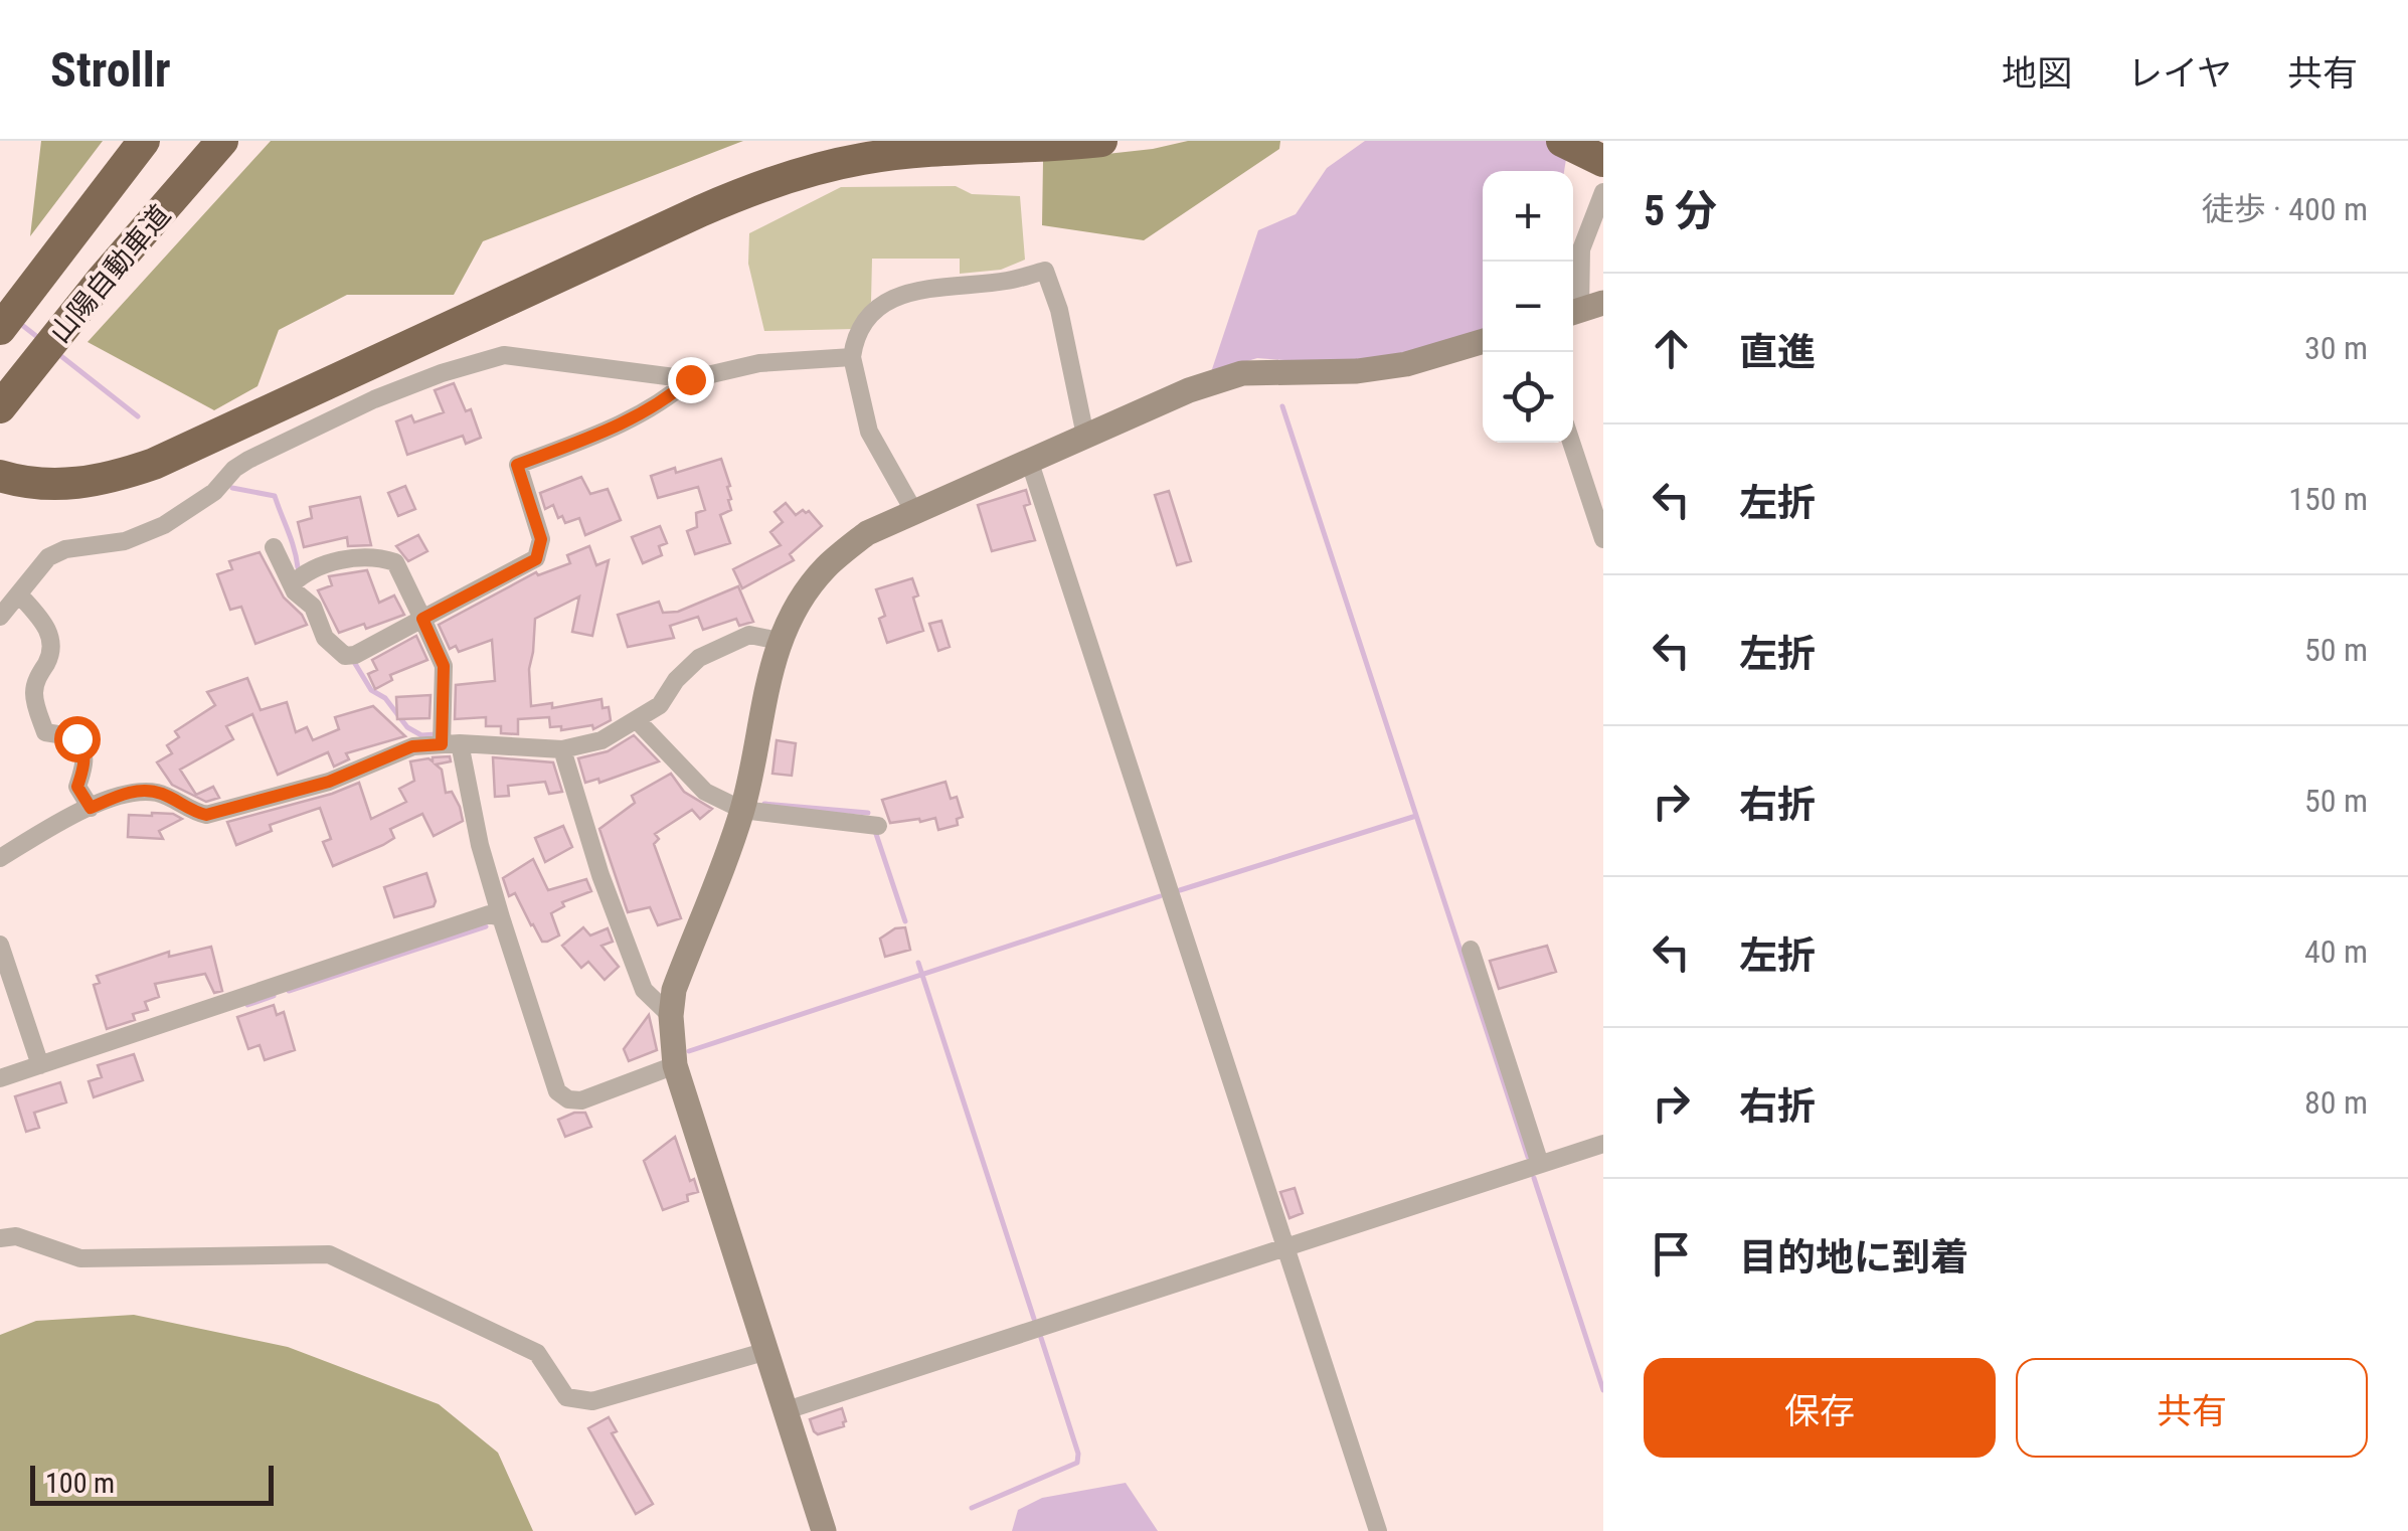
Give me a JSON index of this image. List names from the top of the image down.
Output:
{
  "streets": {
    "highway": ["山陽自動車道"]
  },
  "scale_bar": "100 m",
  "page": {
    "header": "Strollr",
    "nav": ["地図", "レイヤ", "共有"],
    "heading": ["5 分", "徒歩 · 400 m"],
    "map_buttons": ["+", "−"],
    "list": [
      ["直進", "30 m"],
      ["左折", "150 m"],
      ["左折", "50 m"],
      ["右折", "50 m"],
      ["左折", "40 m"],
      ["右折", "80 m"],
      "目的地に到着"
    ],
    "buttons": ["保存", "共有"],
    "scale": "100 m"
  }
}
